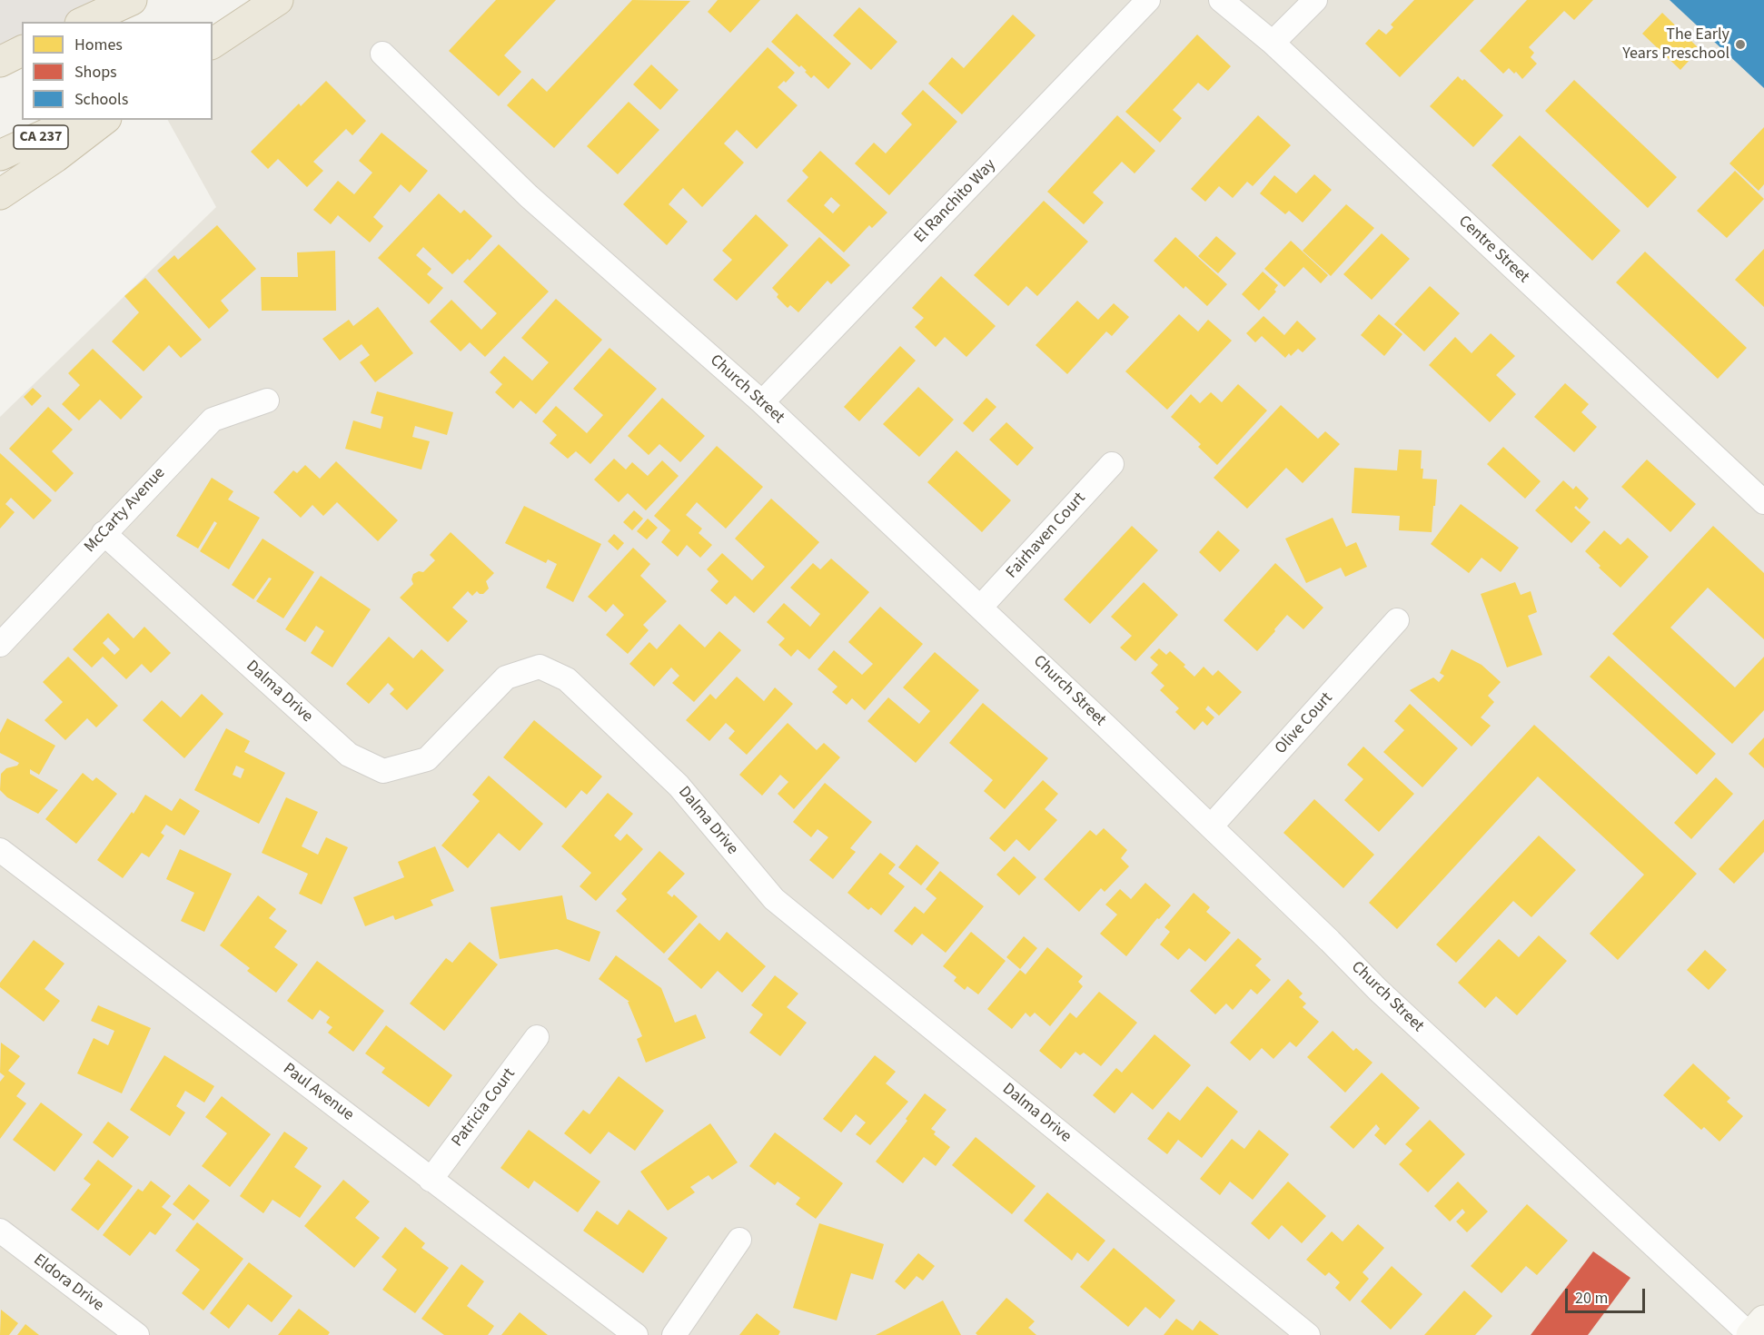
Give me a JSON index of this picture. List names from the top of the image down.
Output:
{
  "streets": {
    "highway": ["CA 237"],
    "street": [
      "El Ranchito Way",
      "Centre Street",
      "Church Street",
      "McCarty Avenue",
      "Fairhaven Court",
      "Dalma Drive",
      "Olive Court",
      "Paul Avenue",
      "Patricia Court",
      "Eldora Drive"
    ]
  },
  "crossings": [
    ["El Ranchito Way", "Church Street"],
    ["Church Street", "Fairhaven Court"],
    ["Church Street", "Olive Court"],
    ["McCarty Avenue", "Dalma Drive"],
    ["Paul Avenue", "Patricia Court"]
  ],
  "places": ["The Early Years Preschool"],
  "legend": ["Homes", "Shops", "Schools"],
  "scale_bar": "20 m"
}
